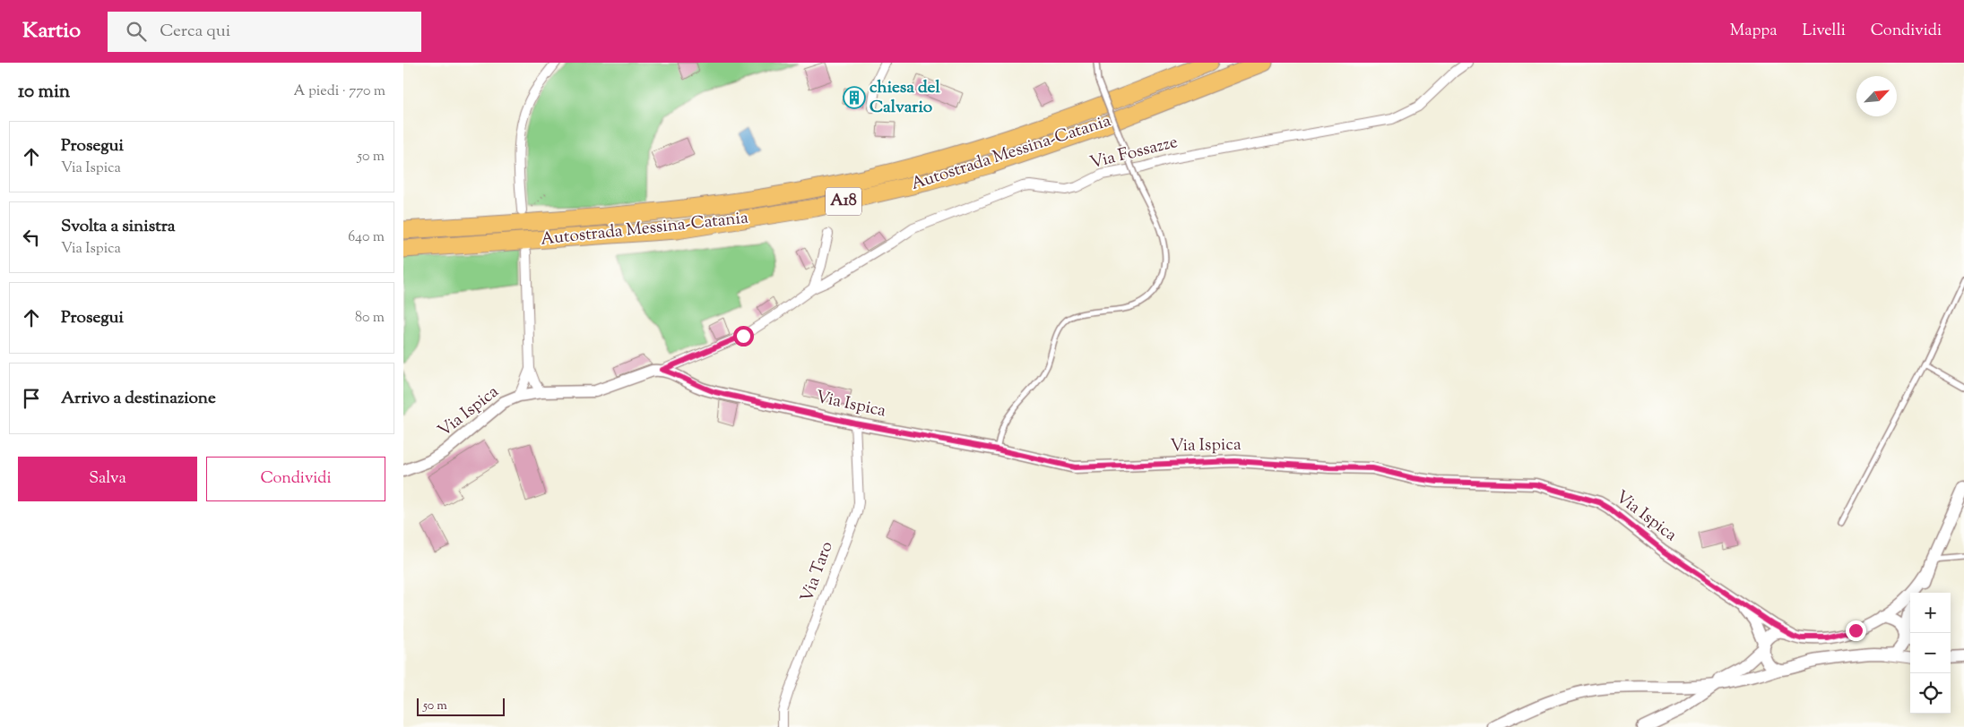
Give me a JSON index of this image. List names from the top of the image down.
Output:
{
  "streets": {
    "highway": ["Autostrada Messina-Catania", "A18"],
    "street": ["Via Fossazze", "Via Ispica", "Via Taro"]
  },
  "crossings": [
    ["Via Fossazze", "Via Ispica"],
    ["Via Ispica", "Via Taro"]
  ],
  "places": {
    "building": ["chiesa del Calvario"]
  },
  "scale_bar": "50 m",
  "north": "top right",
  "page": {
    "header": "Kartio",
    "search": "Cerca qui",
    "nav": ["Mappa", "Livelli", "Condividi"],
    "heading": ["10 min", "A piedi · 770 m"],
    "list": [
      ["Prosegui", "Via Ispica", "50 m"],
      ["Svolta a sinistra", "Via Ispica", "640 m"],
      ["Prosegui", "80 m"],
      "Arrivo a destinazione"
    ],
    "buttons": ["Salva", "Condividi"],
    "map_buttons": ["+", "−"],
    "scale": "50 m"
  }
}
